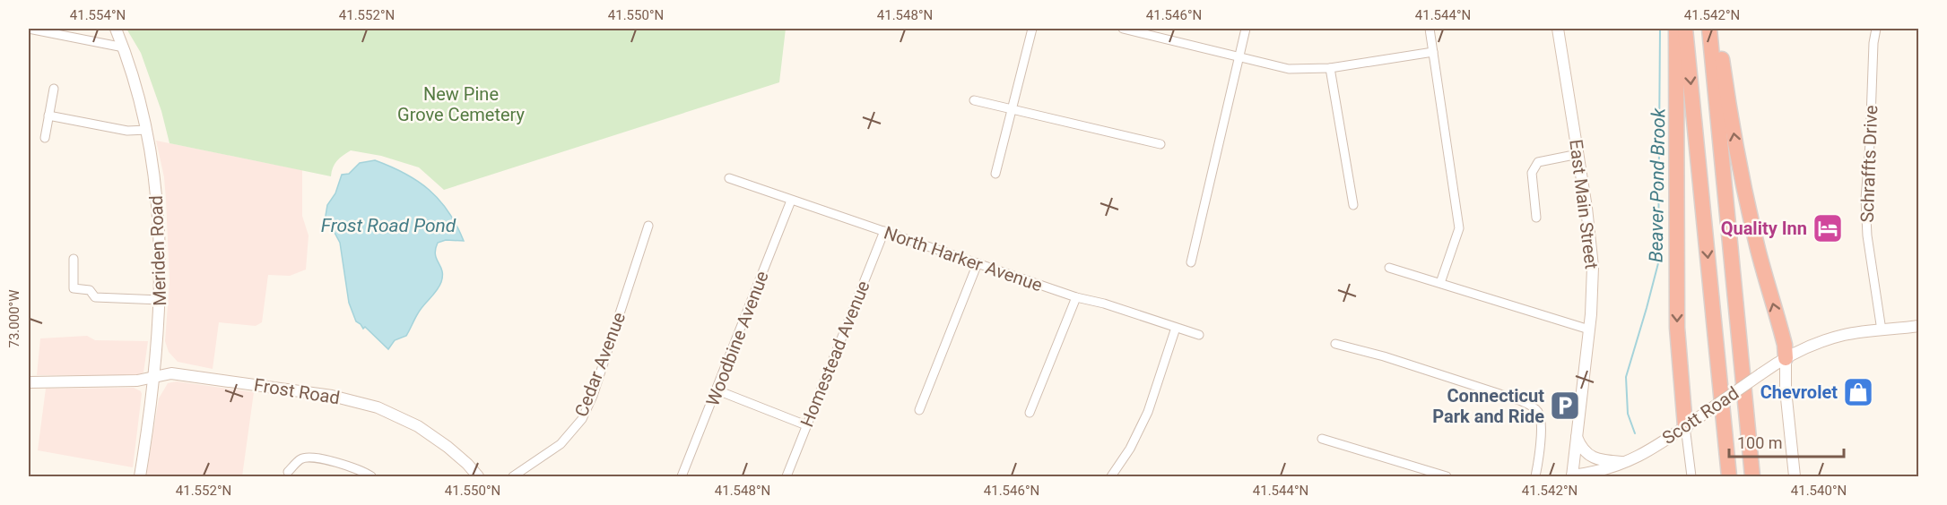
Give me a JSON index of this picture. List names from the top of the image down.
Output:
{
  "streets": {
    "main road": [
      "East Main Street",
      "Meriden Road",
      "Frost Road",
      "Scott Road"
    ],
    "street": [
      "Schraffts Drive",
      "North Harker Avenue",
      "Woodbine Avenue",
      "Homestead Avenue",
      "Cedar Avenue"
    ]
  },
  "crossings": [
    ["Schraffts Drive", "Scott Road"],
    ["East Main Street", "Scott Road"],
    ["Meriden Road", "Frost Road"],
    ["North Harker Avenue", "Woodbine Avenue"],
    ["North Harker Avenue", "Homestead Avenue"]
  ],
  "water": ["Beaver Pond Brook", "Frost Road Pond"],
  "parks": ["New Pine Grove Cemetery"],
  "places": {
    "hotel": ["Quality Inn"],
    "shop": ["Chevrolet"],
    "parking": ["Connecticut Park and Ride"]
  },
  "scale_bar": "100 m",
  "coordinates": [
    "41.554°N",
    "41.552°N",
    "41.550°N",
    "41.548°N",
    "41.546°N",
    "41.544°N",
    "41.542°N",
    "73.000°W",
    "41.540°N"
  ]
}
